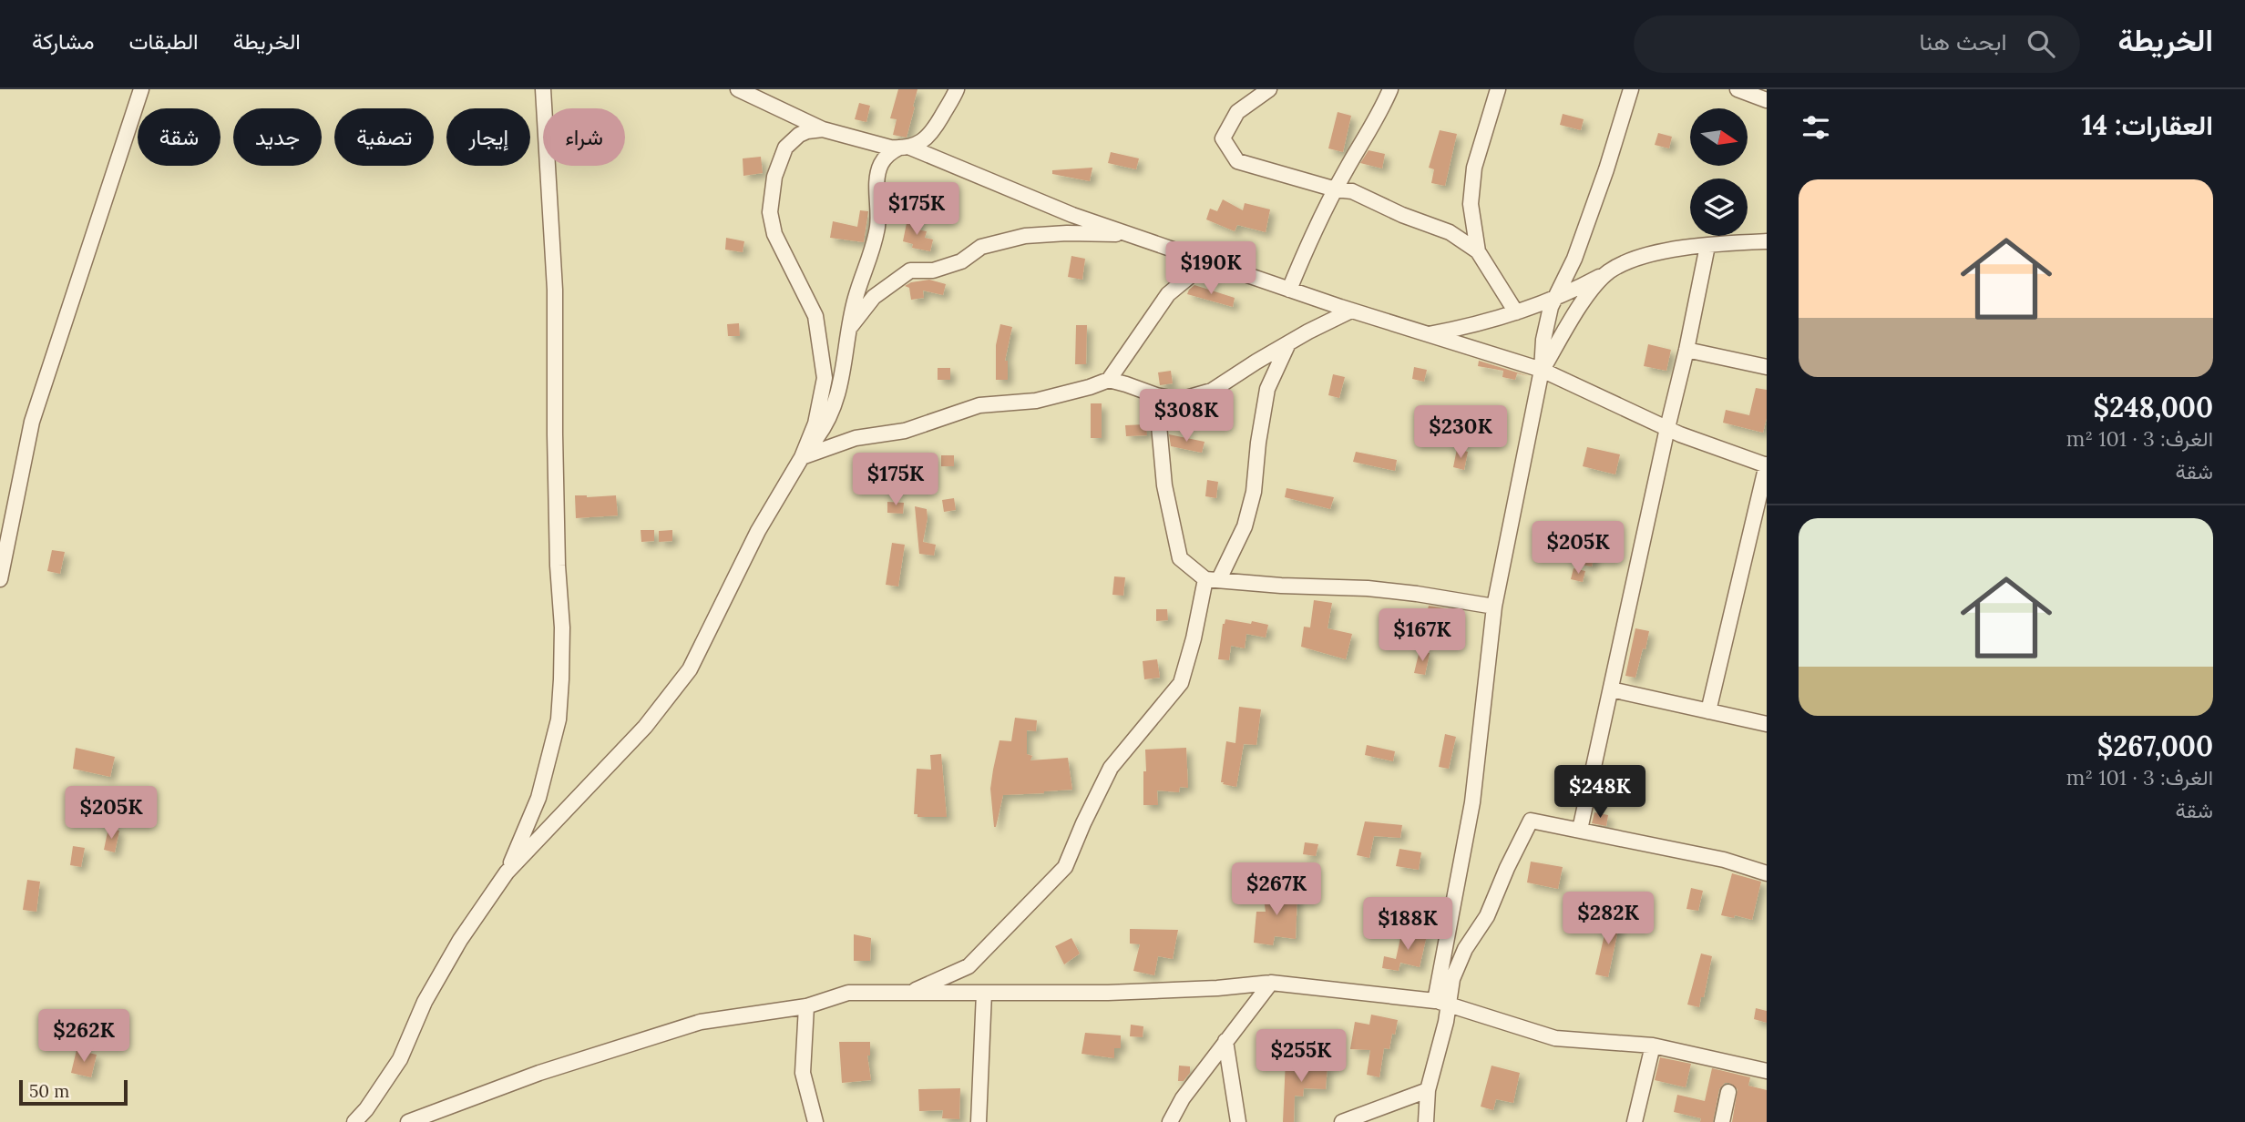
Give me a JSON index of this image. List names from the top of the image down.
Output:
{
  "scale_bar": "50 m",
  "north": "right",
  "page": {
    "header": "الخريطة",
    "search": "ابحث هنا",
    "nav": ["الخريطة", "الطبقات", "مشاركة"],
    "heading": "العقارات: 14",
    "chip": [
      "شراء",
      "إيجار",
      "تصفية",
      "جديد",
      "شقة"
    ],
    "list": [
      {
        "name": "$248,000",
        "note": "الغرف: 3 · 101 m² · شقة"
      },
      {
        "name": "$267,000",
        "note": "الغرف: 3 · 101 m² · شقة"
      }
    ],
    "price": [
      "$175K",
      "$190K",
      "$308K",
      "$230K",
      "$175K",
      "$205K",
      "$167K",
      "$248K",
      "$205K",
      "$267K",
      "$282K",
      "$188K",
      "$262K",
      "$255K"
    ],
    "scale": "50 m"
  }
}
